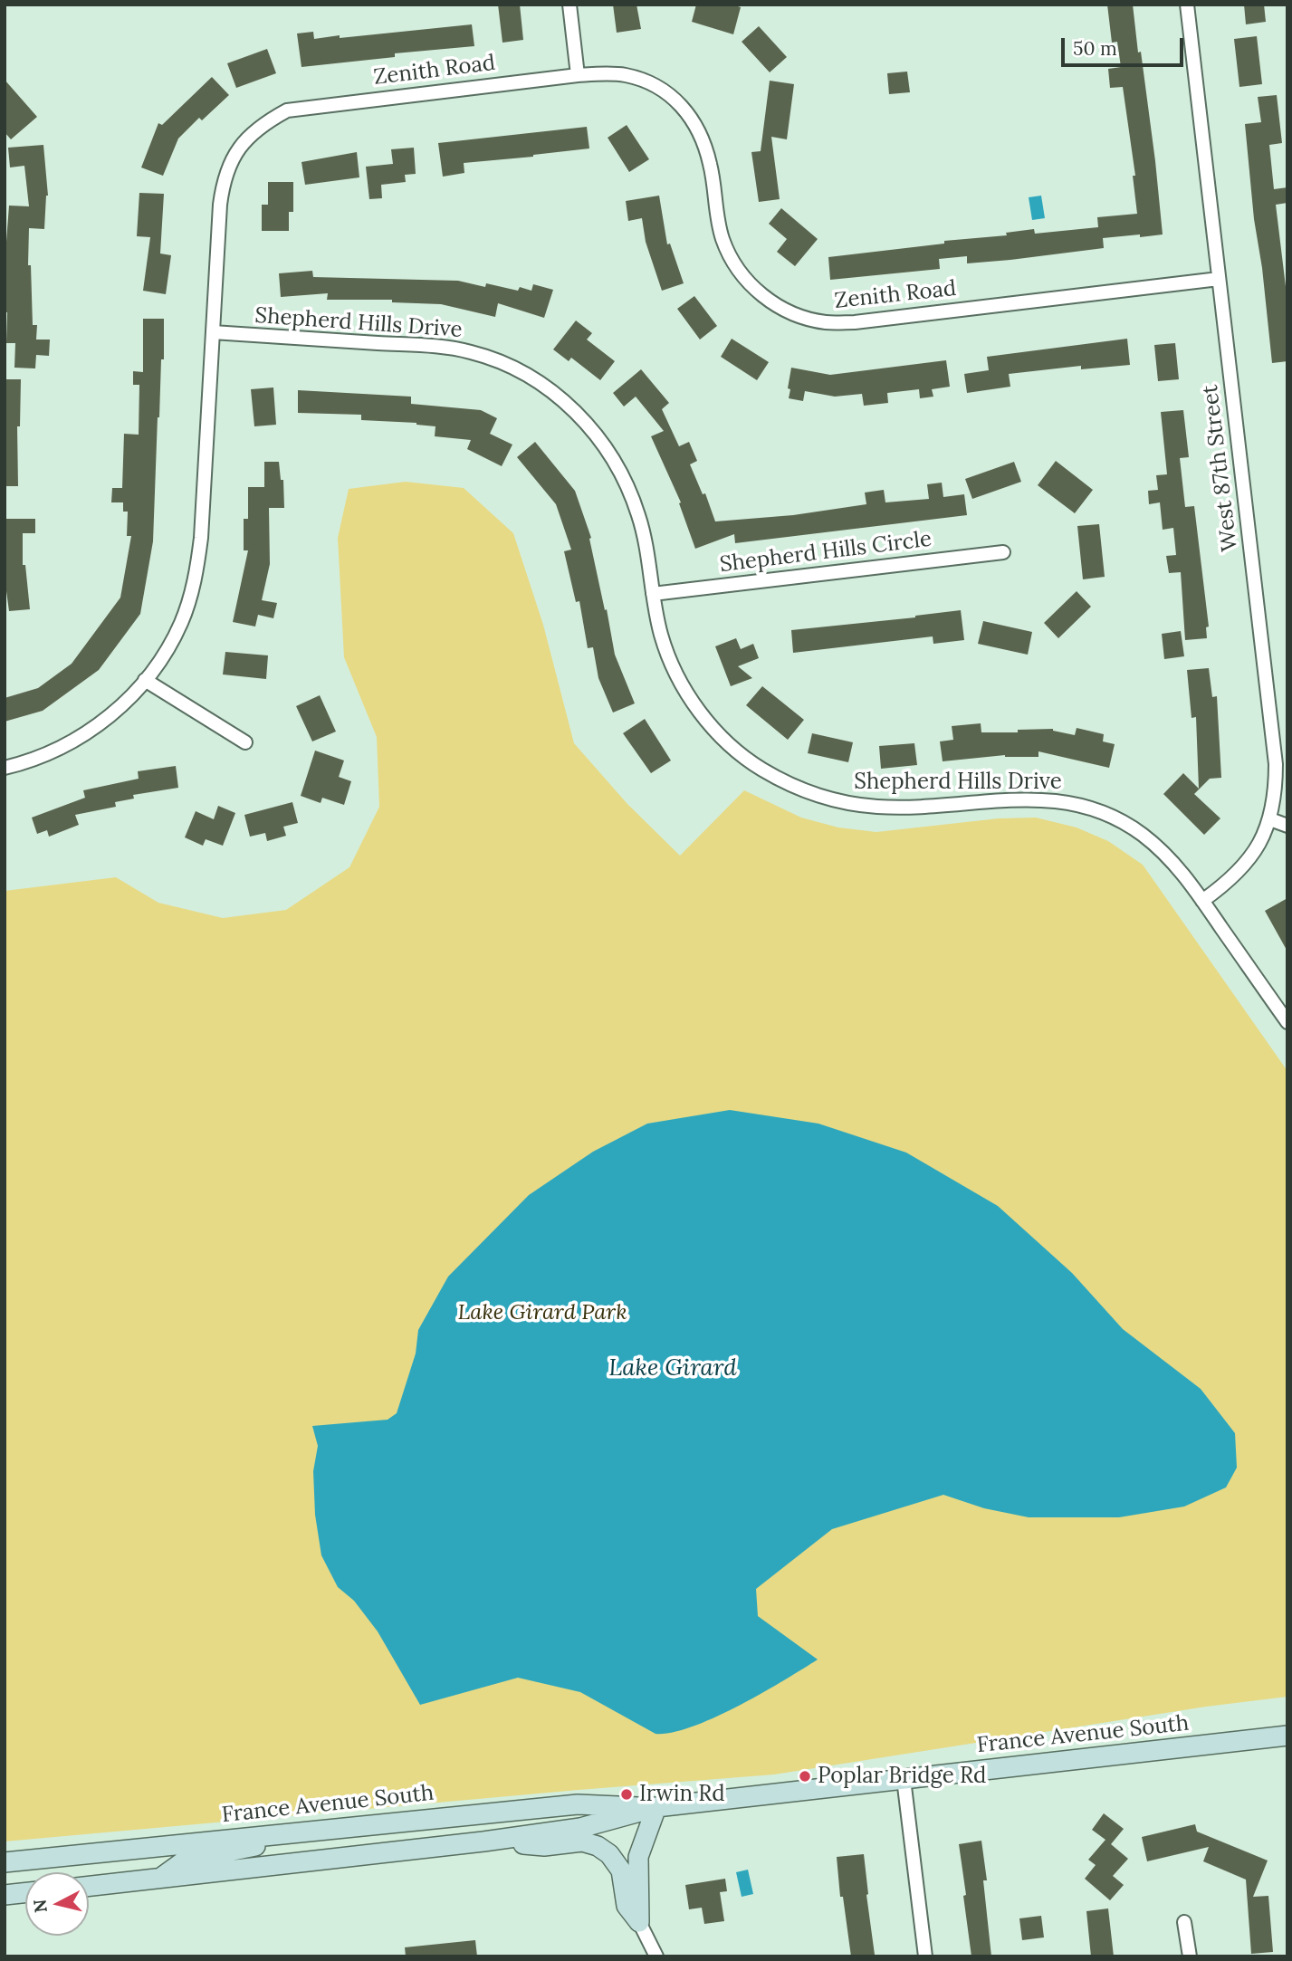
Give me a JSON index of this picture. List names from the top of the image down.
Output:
{
  "streets": {
    "main road": ["France Avenue South"],
    "street": [
      "Zenith Road",
      "Shepherd Hills Drive",
      "West 87th Street",
      "Shepherd Hills Circle"
    ]
  },
  "crossings": [
    ["Zenith Road", "Shepherd Hills Drive"],
    ["Zenith Road", "West 87th Street"],
    ["Shepherd Hills Drive", "West 87th Street"],
    ["Shepherd Hills Drive", "Shepherd Hills Circle"]
  ],
  "water": ["Lake Girard"],
  "parks": ["Lake Girard Park"],
  "places": ["Poplar Bridge Rd", "Irwin Rd"],
  "scale_bar": "50 m",
  "north": "left"
}
